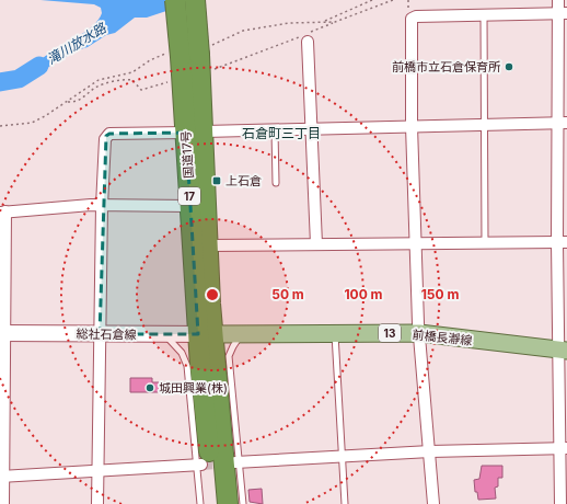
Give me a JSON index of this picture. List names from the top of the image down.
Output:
{
  "streets": {
    "highway": ["国道17号", "17"],
    "main road": ["13", "総社石倉線", "前橋長瀞線"]
  },
  "crossings": [
    ["国道17号", "17"],
    ["国道17号", "総社石倉線"],
    ["国道17号", "前橋長瀞線"],
    ["17", "総社石倉線"],
    ["17", "前橋長瀞線"],
    ["総社石倉線", "前橋長瀞線"]
  ],
  "districts": ["石倉町三丁目"],
  "water": ["滝川放水路"],
  "places": {
    "other": ["前橋市立石倉保育所", "城田興業(株)"],
    "transit": ["上石倉"]
  },
  "rings": ["50 m", "100 m", "150 m"]
}
